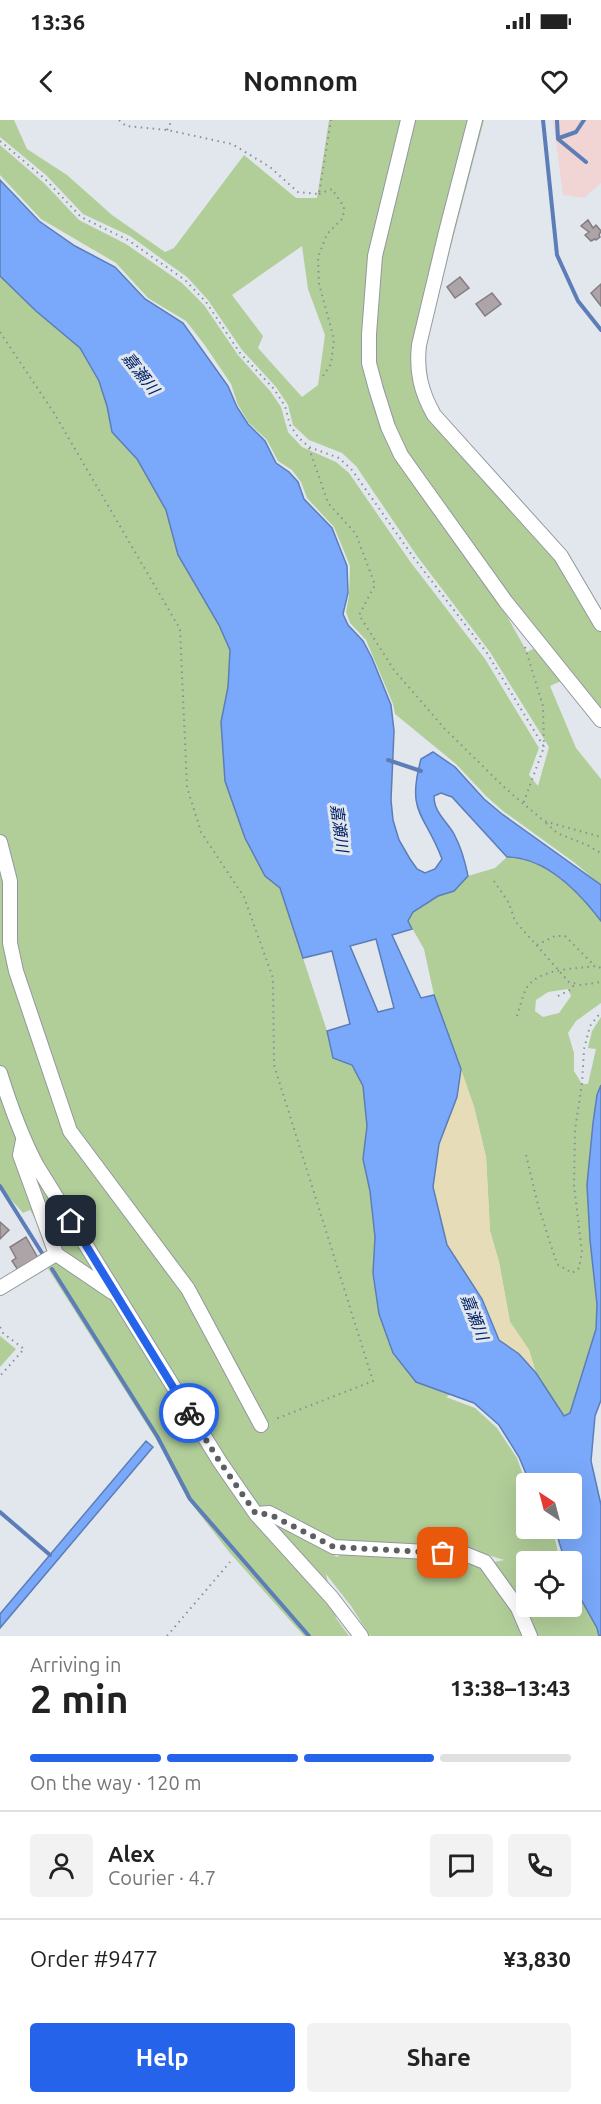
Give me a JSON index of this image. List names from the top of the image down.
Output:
{
  "water": ["嘉瀬川"],
  "north": "top left",
  "page": {
    "status": "13:36",
    "header": "Nomnom",
    "heading": ["2 min", "Arriving in", "13:38–13:43"],
    "panel": [
      "Alex",
      "Courier · 4.7",
      "Order #9477",
      "¥3,830"
    ],
    "bar": "On the way · 120 m",
    "buttons": ["Help", "Share"]
  }
}
